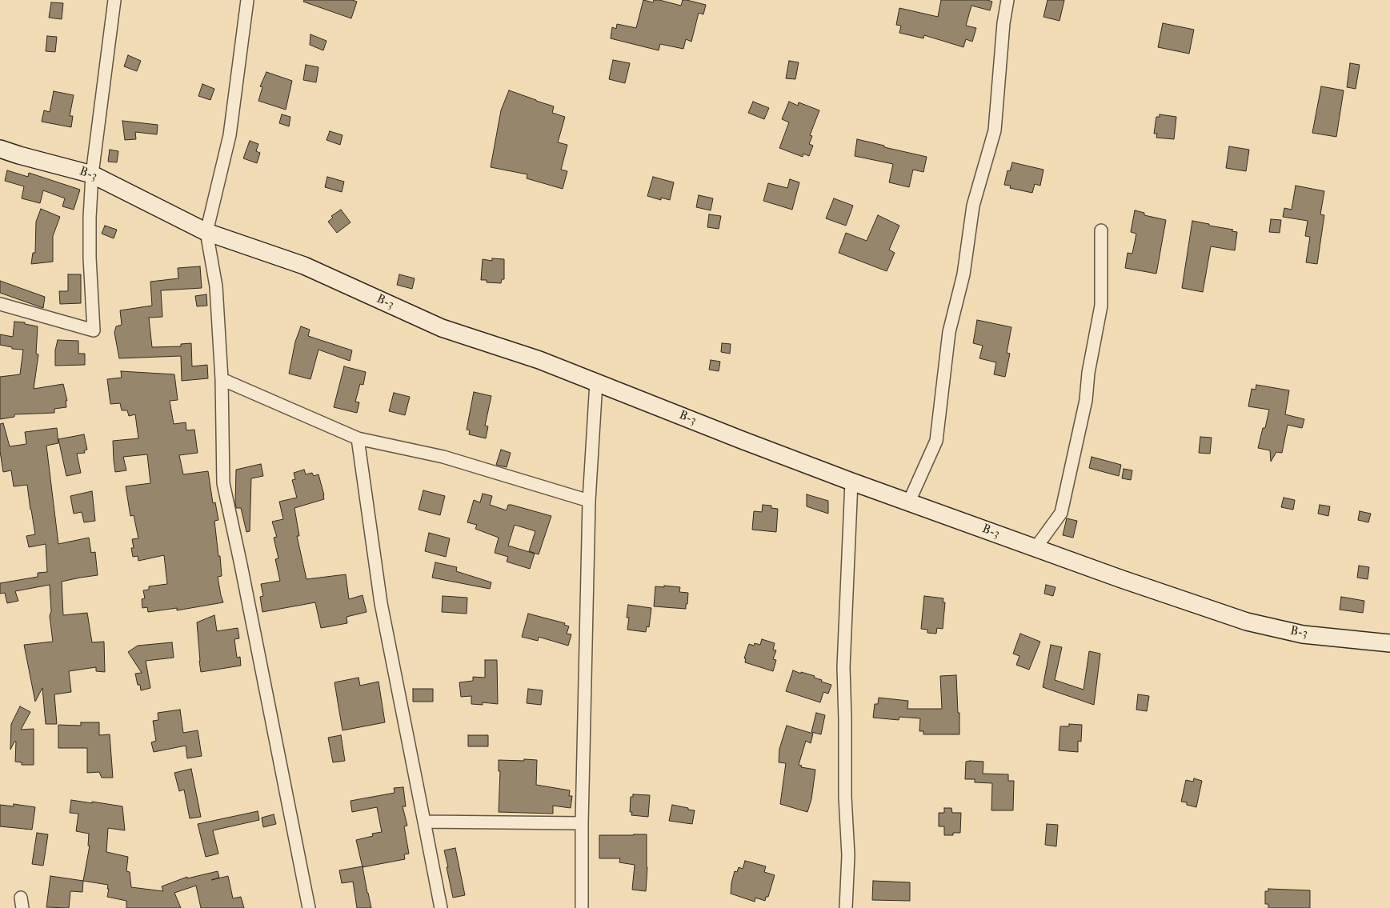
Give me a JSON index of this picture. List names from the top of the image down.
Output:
{
  "streets": {
    "main road": ["B-3"]
  }
}
